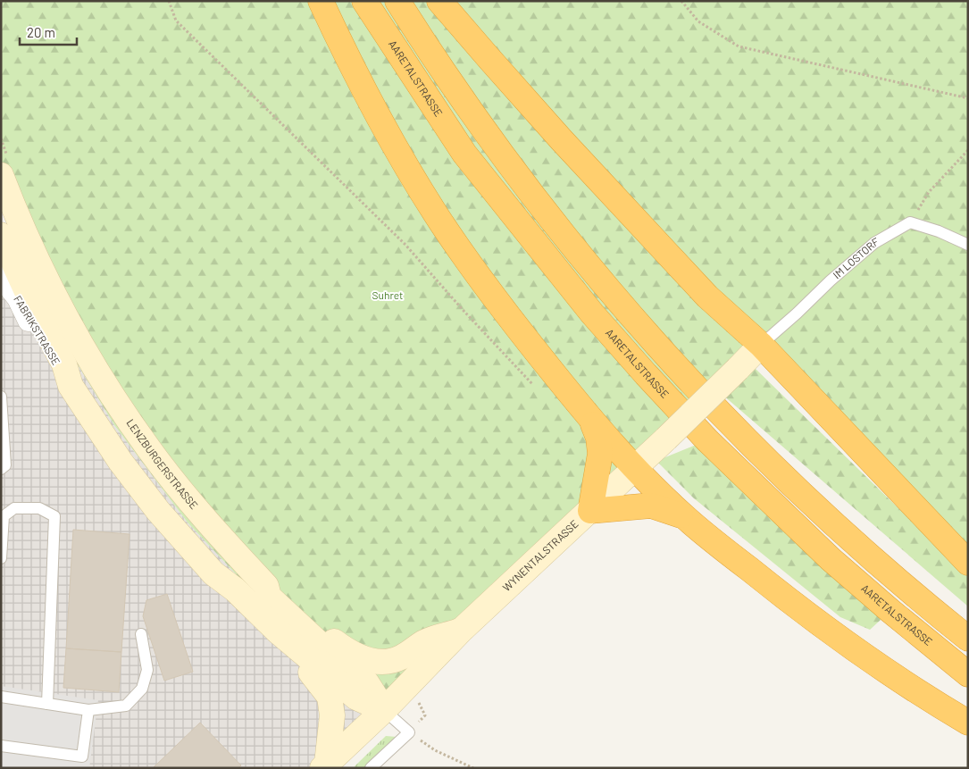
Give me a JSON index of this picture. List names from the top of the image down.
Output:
{
  "streets": {
    "highway": ["AARETALSTRASSE"],
    "main road": ["LENZBURGERSTRASSE", "WYNENTALSTRASSE"],
    "street": ["FABRIKSTRASSE"],
    "lane": ["IM LOSTORF"]
  },
  "crossings": [
    ["IM LOSTORF", "WYNENTALSTRASSE"],
    ["FABRIKSTRASSE", "LENZBURGERSTRASSE"],
    ["LENZBURGERSTRASSE", "WYNENTALSTRASSE"]
  ],
  "parks": ["Suhret"],
  "scale_bar": "20 m"
}
